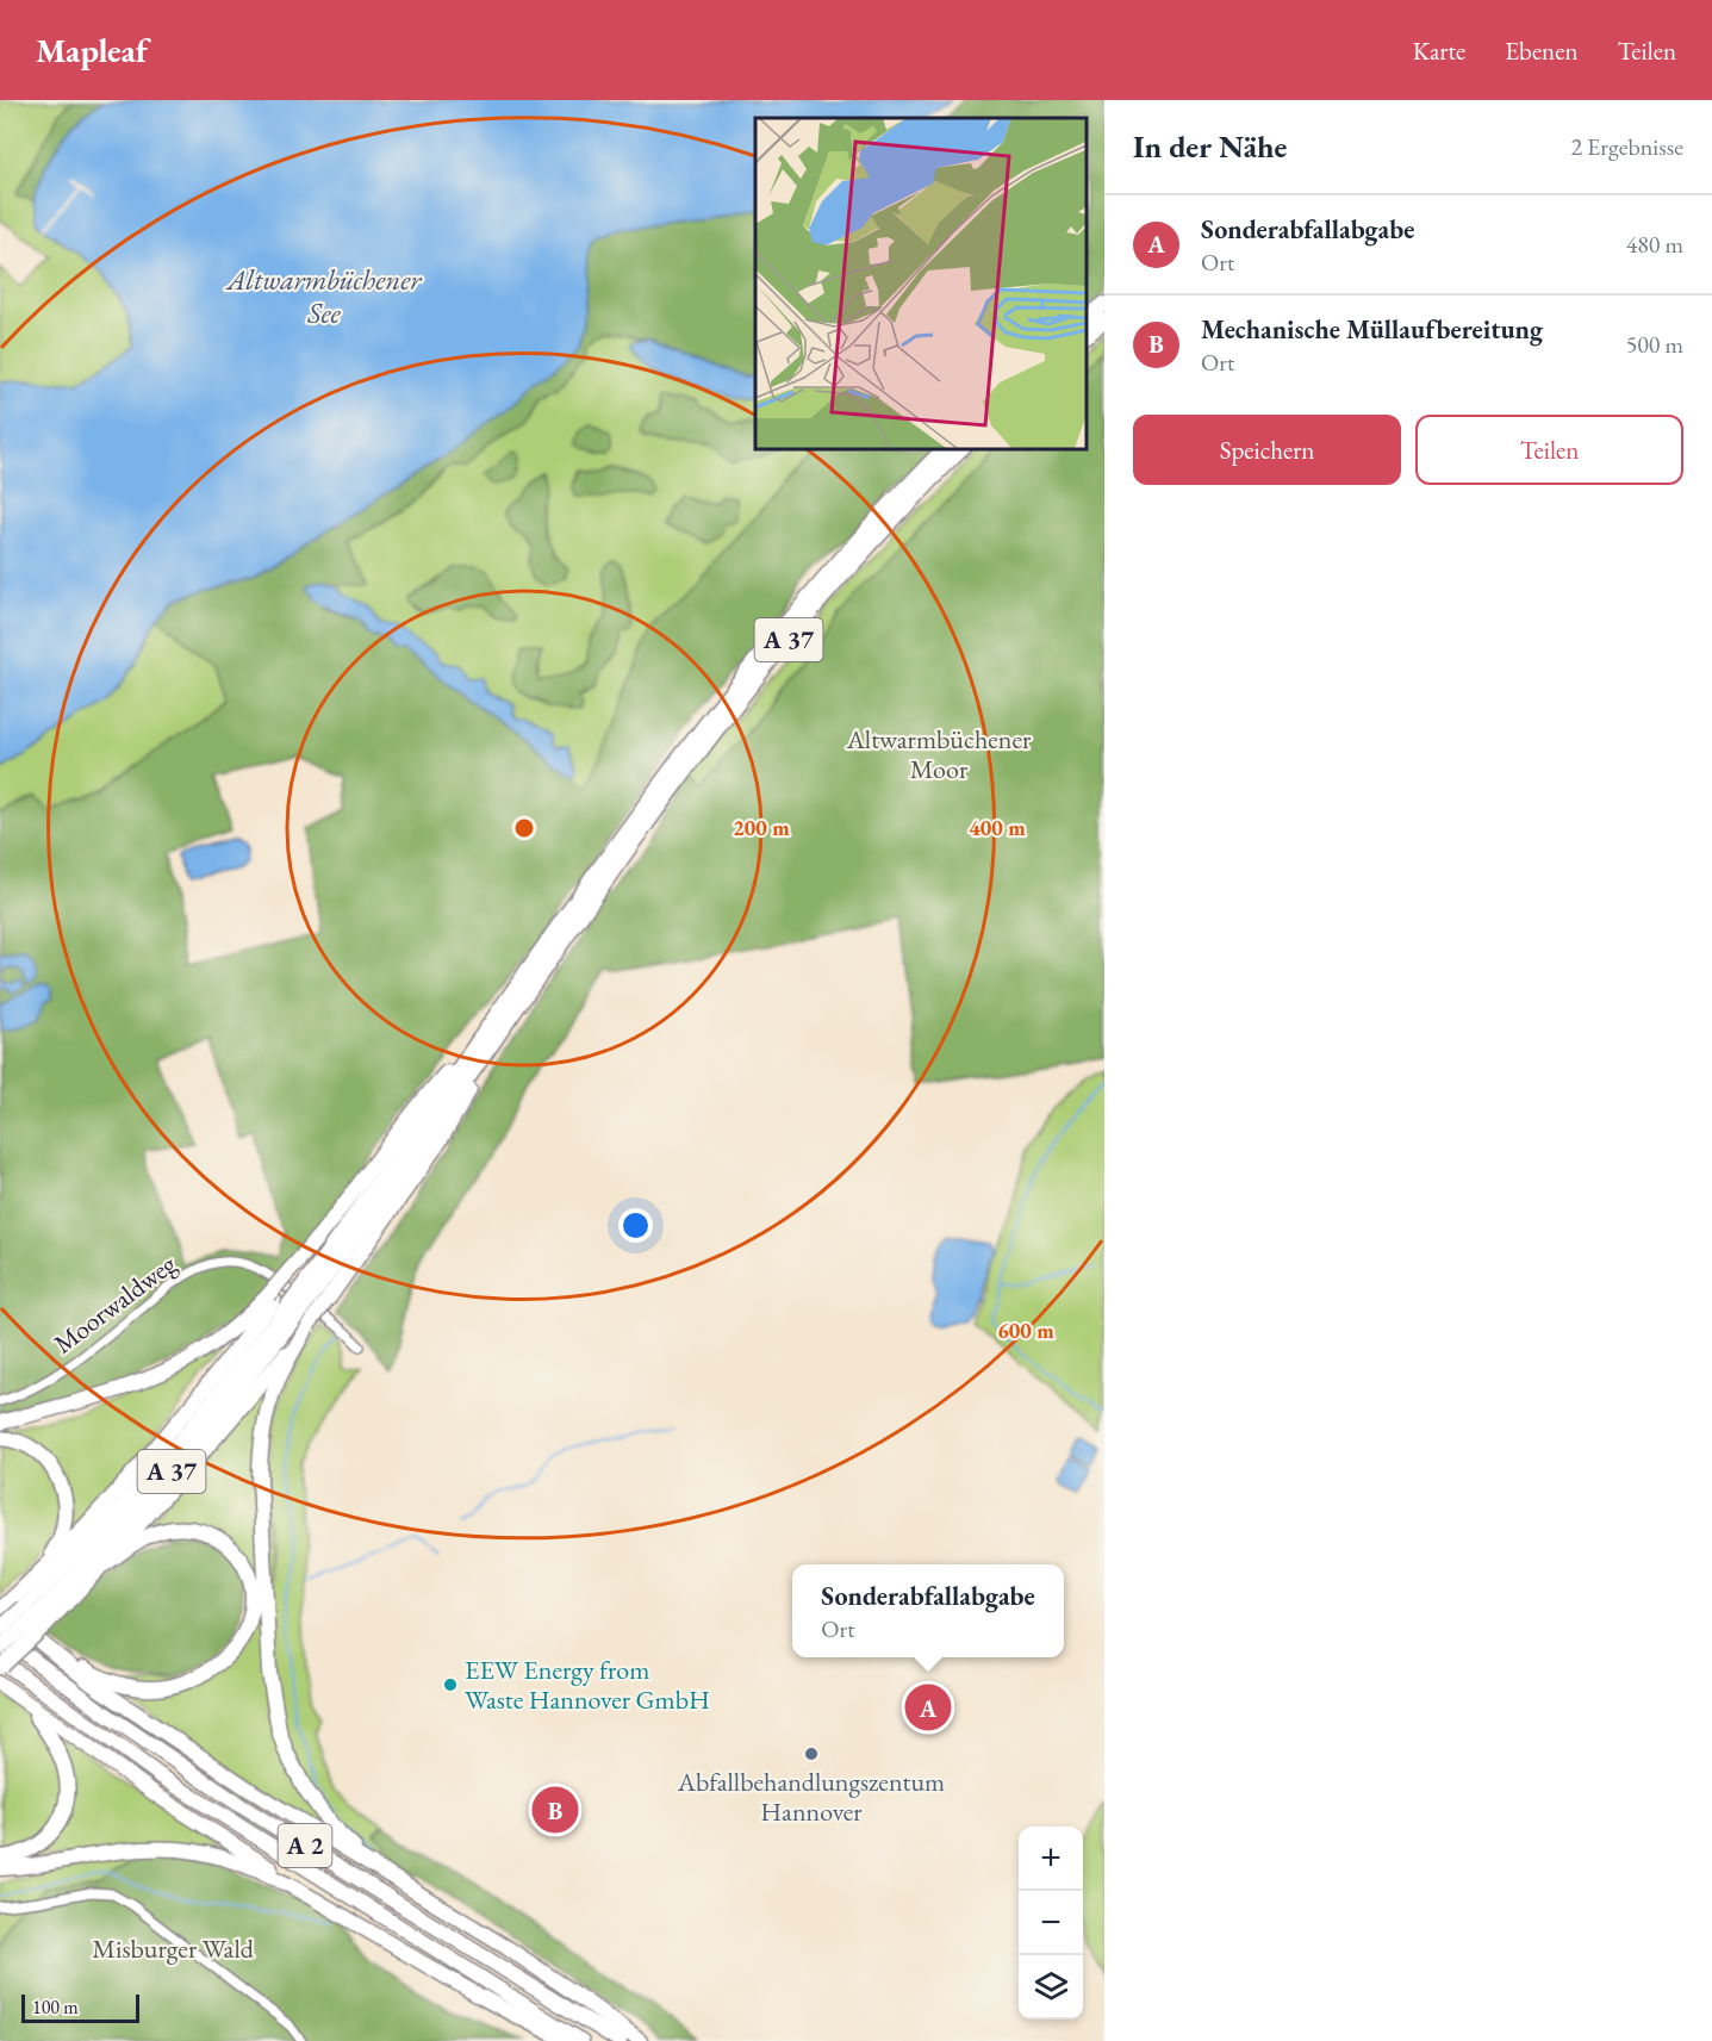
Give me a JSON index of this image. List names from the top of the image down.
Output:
{
  "streets": {
    "highway": ["A 37", "A 2"],
    "street": ["Moorwaldweg"]
  },
  "water": ["Altwarmbüchener See"],
  "parks": ["Altwarmbüchener Moor", "Misburger Wald"],
  "places": ["EEW Energy from Waste Hannover GmbH", "Abfallbehandlungszentum Hannover"],
  "scale_bar": "100 m",
  "page": {
    "header": "Mapleaf",
    "nav": ["Karte", "Ebenen", "Teilen"],
    "heading": ["In der Nähe", "2 Ergebnisse"],
    "list": [
      {
        "mark": "A",
        "name": "Sonderabfallabgabe",
        "note": "Ort",
        "value": "480 m"
      },
      {
        "mark": "B",
        "name": "Mechanische Müllaufbereitung",
        "note": "Ort",
        "value": "500 m"
      }
    ],
    "buttons": ["Speichern", "Teilen"],
    "popup": ["Sonderabfallabgabe", "Ort"],
    "pins": ["A", "B"],
    "map_buttons": ["+", "−"],
    "scale": "100 m"
  },
  "rings": ["200 m", "400 m", "600 m"]
}
